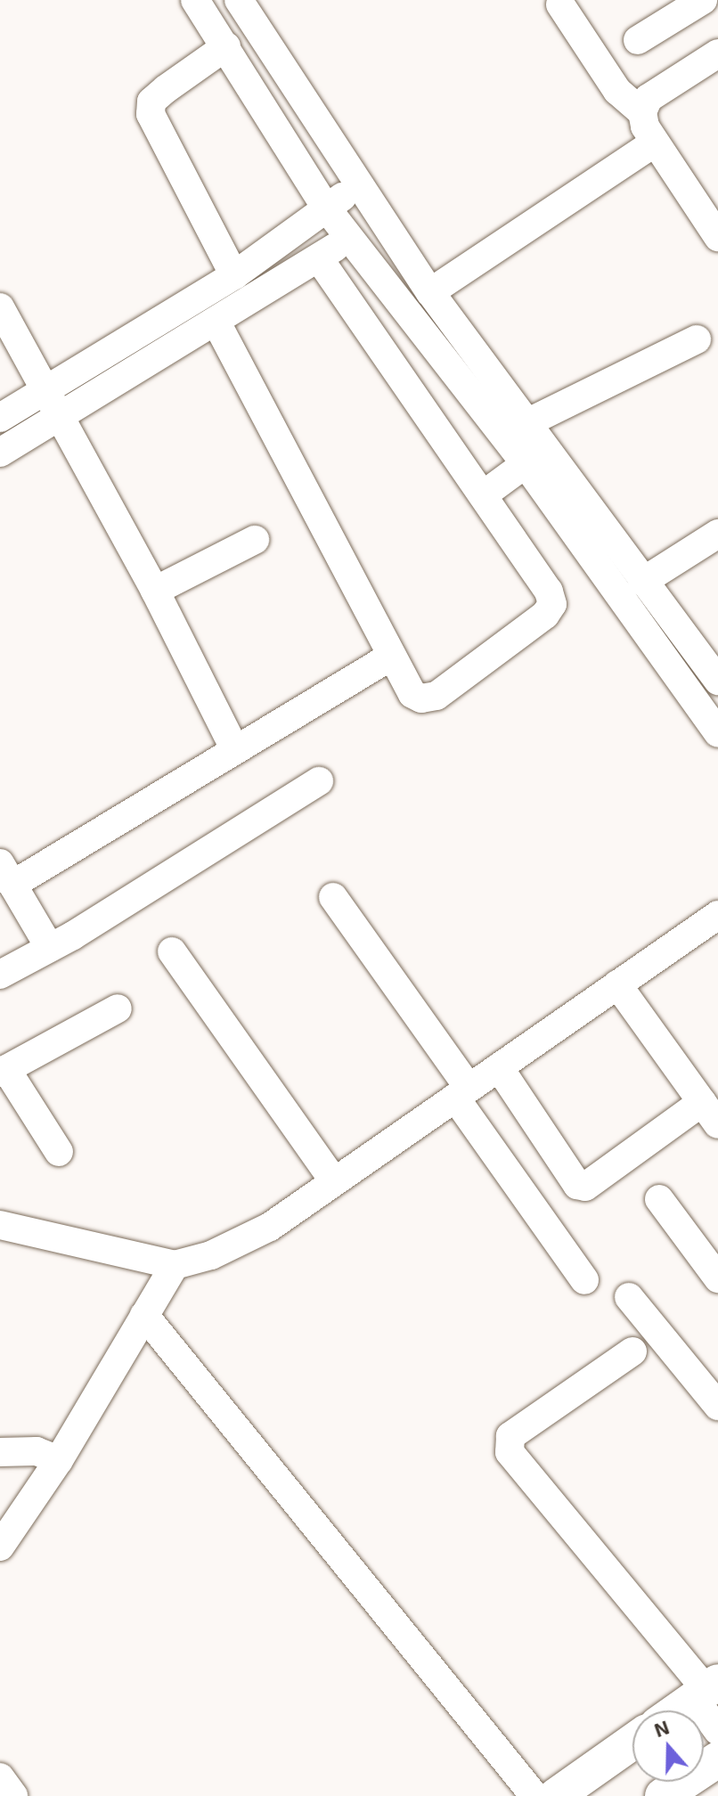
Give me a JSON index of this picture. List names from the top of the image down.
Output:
{
  "north": "top"
}
